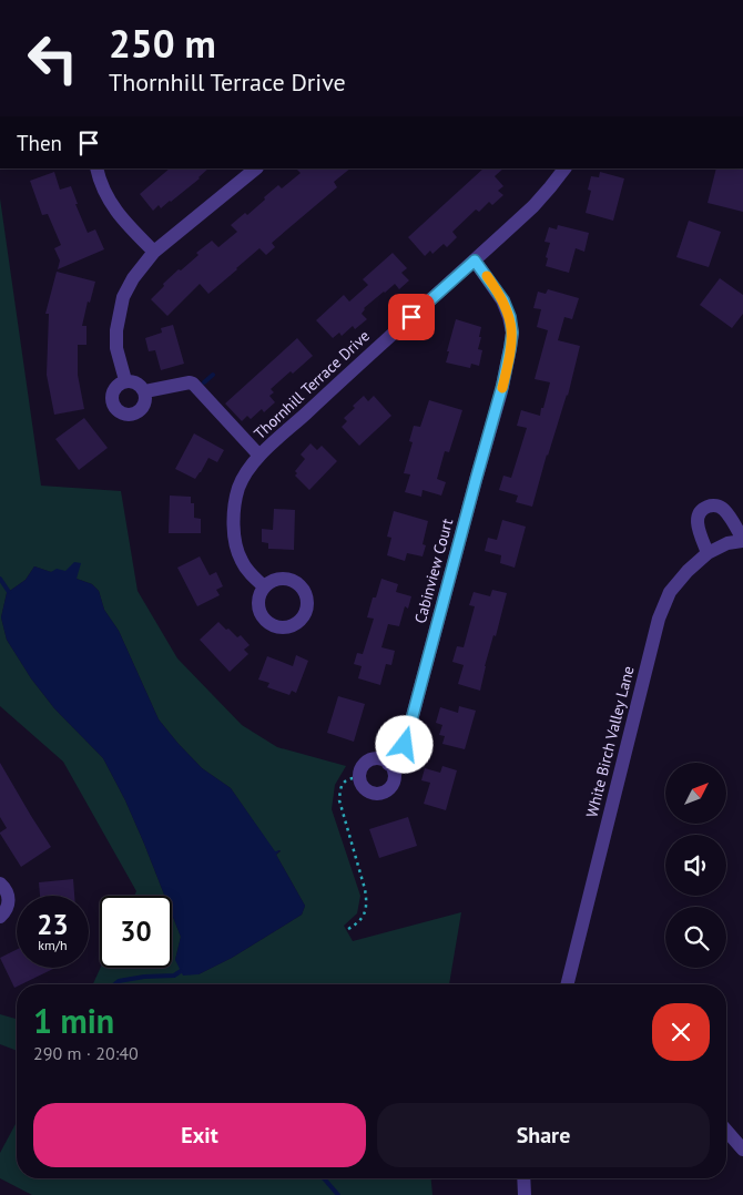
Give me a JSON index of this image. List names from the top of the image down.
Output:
{
  "streets": {
    "street": ["Thornhill Terrace Drive", "Cabinview Court", "White Birch Valley Lane"]
  },
  "crossings": [
    ["Thornhill Terrace Drive", "Cabinview Court"]
  ],
  "north": "top right",
  "page": {
    "turn": ["250 m", "Thornhill Terrace Drive"],
    "then": "Then",
    "speed": "23 km/h",
    "limit": "30",
    "heading": ["1 min", "290 m · 20:40"],
    "buttons": ["Exit", "Share"]
  }
}
